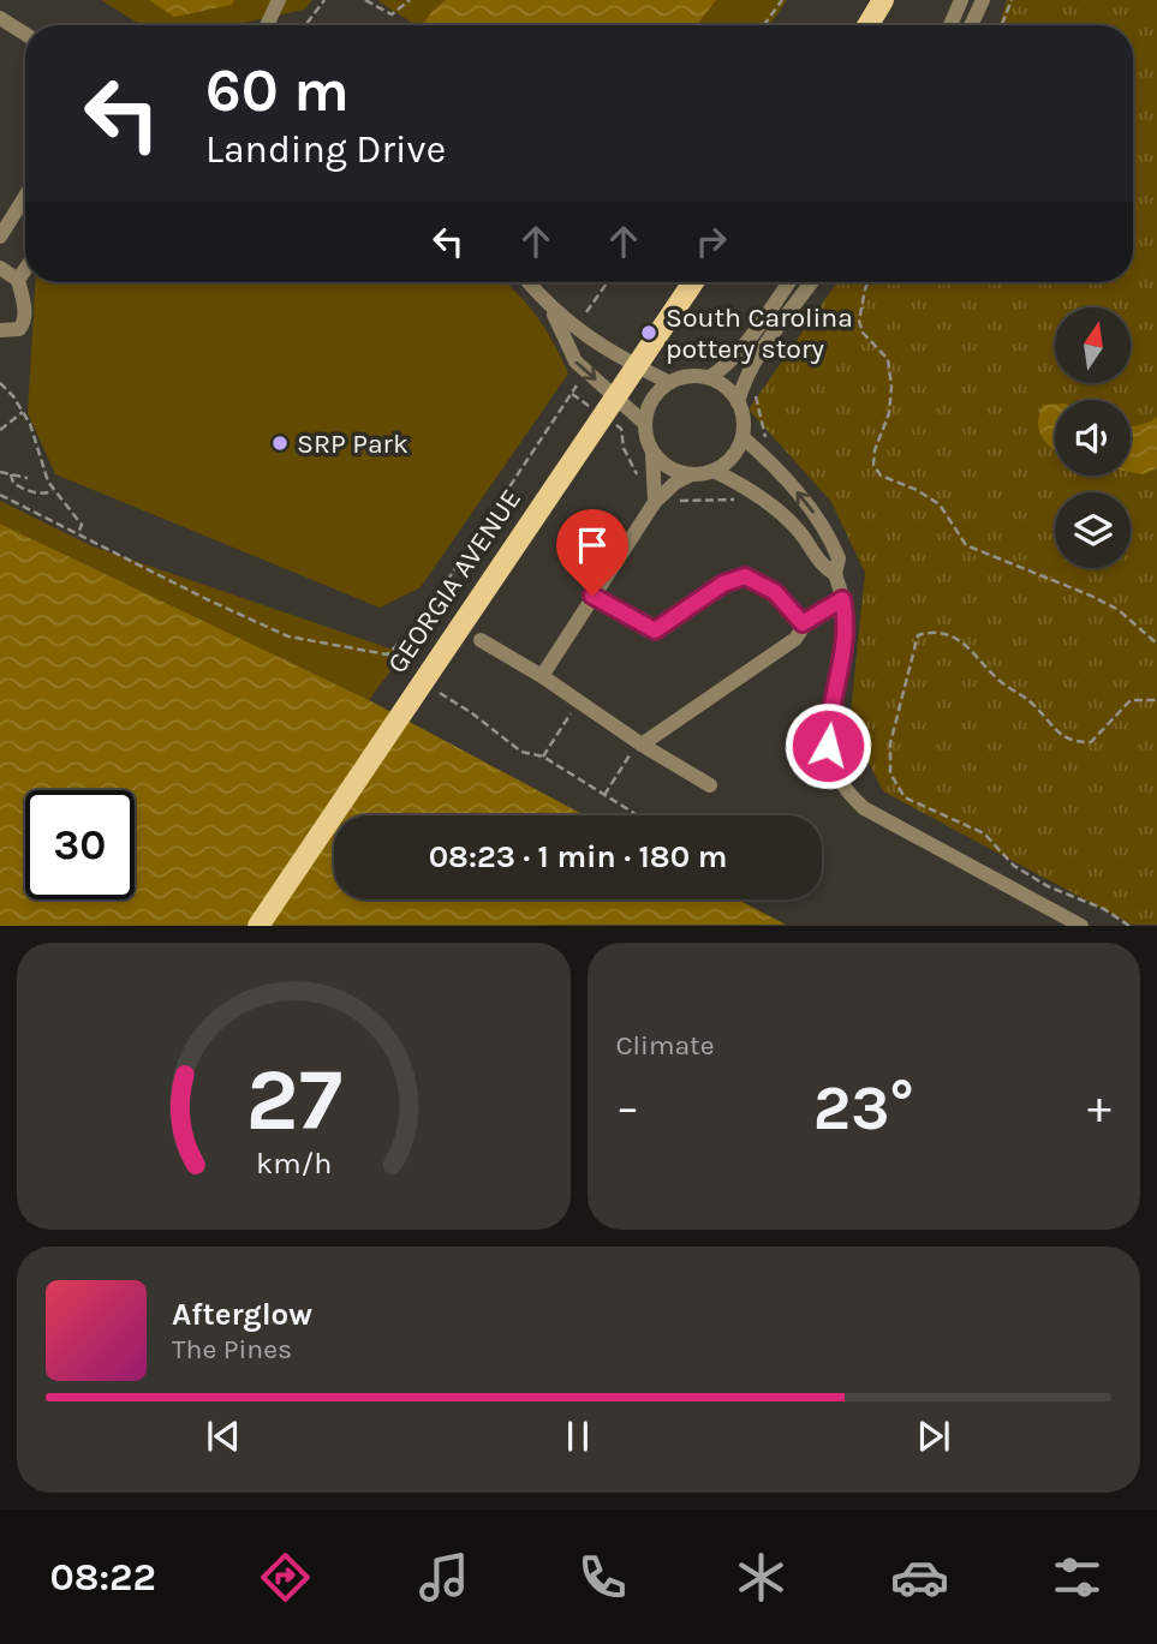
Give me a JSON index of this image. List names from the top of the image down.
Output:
{
  "streets": {
    "main road": ["GEORGIA AVENUE"]
  },
  "places": ["South Carolina pottery story", "SRP Park"],
  "north": "top",
  "page": {
    "turn": ["60 m", "Landing Drive"],
    "limit": "30",
    "trip": "08:23 · 1 min · 180 m",
    "tile": "Climate",
    "heat": ["−", "23°", "+"],
    "song": ["Afterglow", "The Pines"],
    "tabs": "08:22",
    "gauge": ["27", "km/h"]
  }
}
